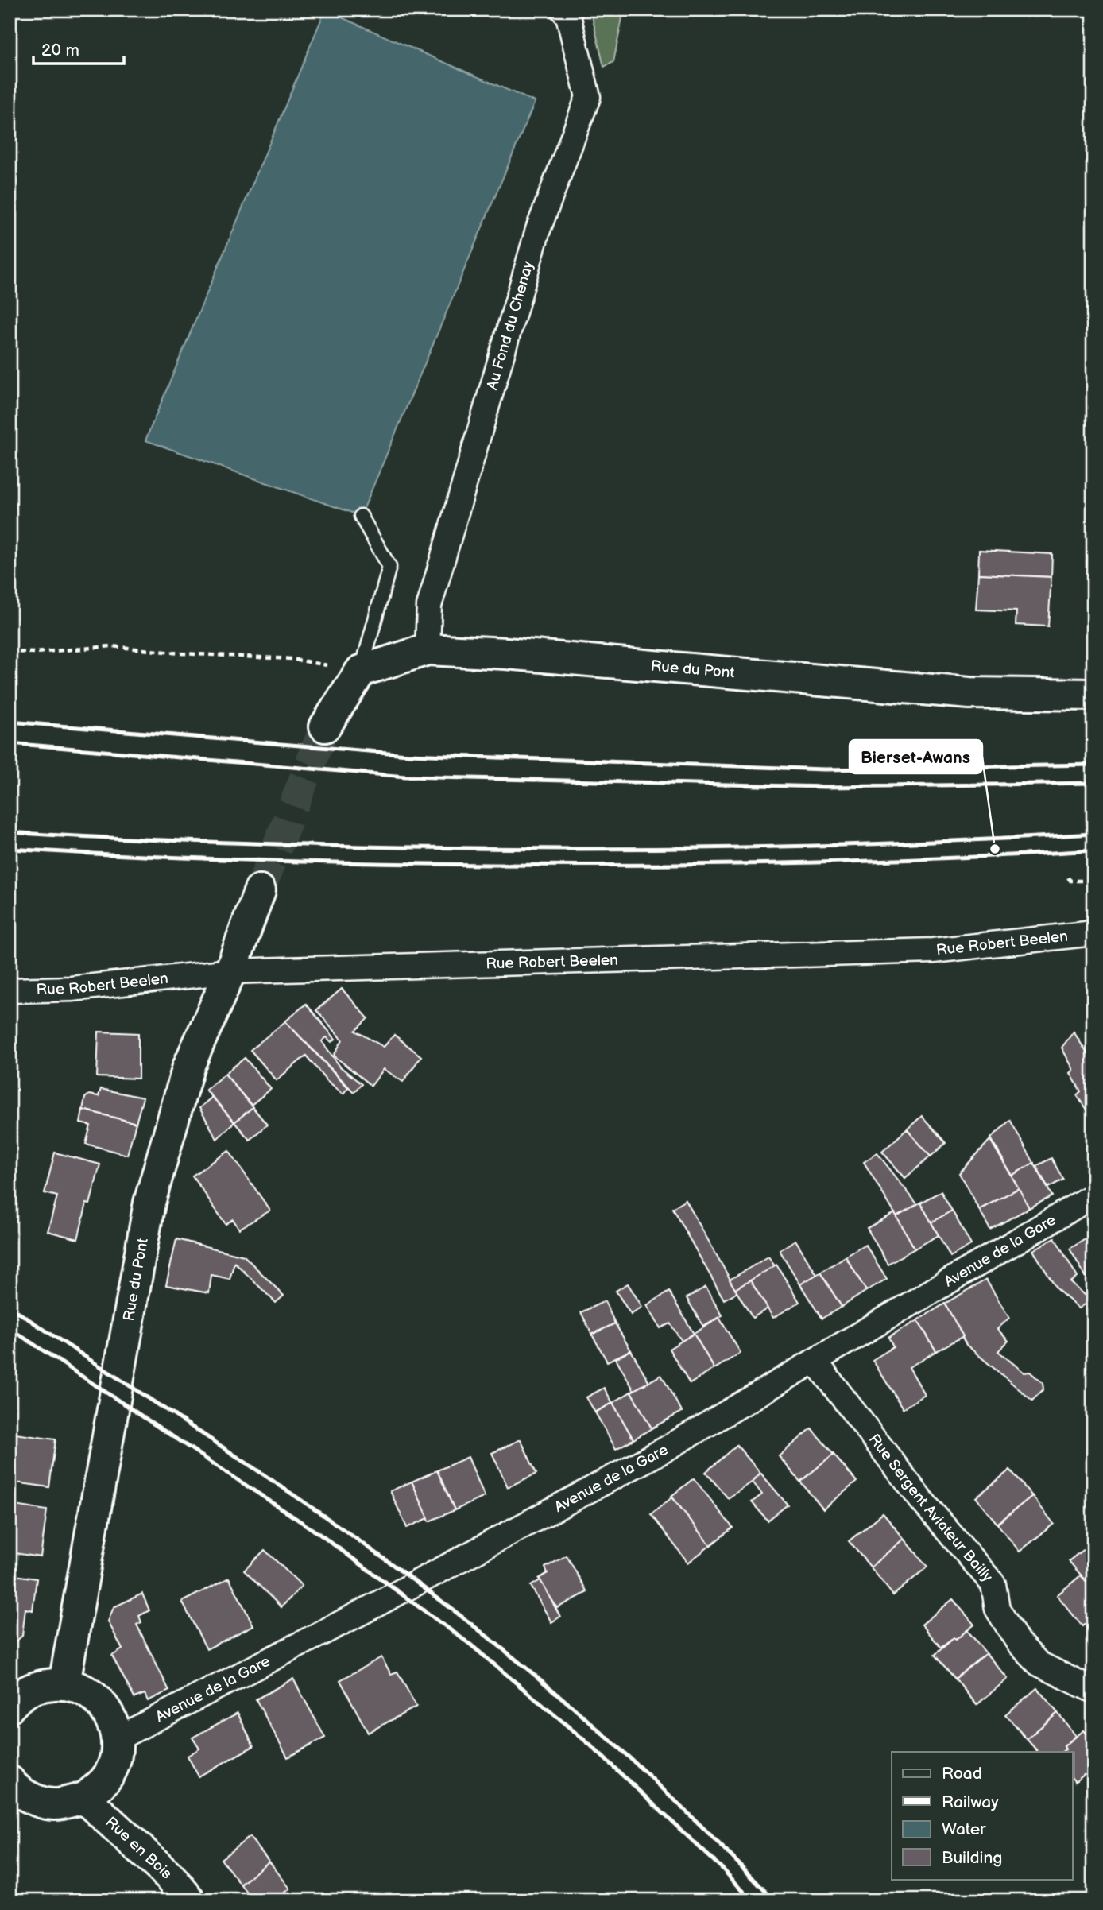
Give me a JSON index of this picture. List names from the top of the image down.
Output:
{
  "streets": {
    "street": [
      "Au Fond du Chenay",
      "Rue du Pont",
      "Rue Robert Beelen",
      "Avenue de la Gare",
      "Rue Sergent Aviateur Bailly",
      "Rue en Bois"
    ]
  },
  "crossings": [
    ["Au Fond du Chenay", "Rue du Pont"],
    ["Rue du Pont", "Rue Robert Beelen"],
    ["Avenue de la Gare", "Rue Sergent Aviateur Bailly"]
  ],
  "places": ["Bierset-Awans"],
  "legend": [
    "Road",
    "Railway",
    "Water",
    "Building"
  ],
  "scale_bar": "20 m"
}
